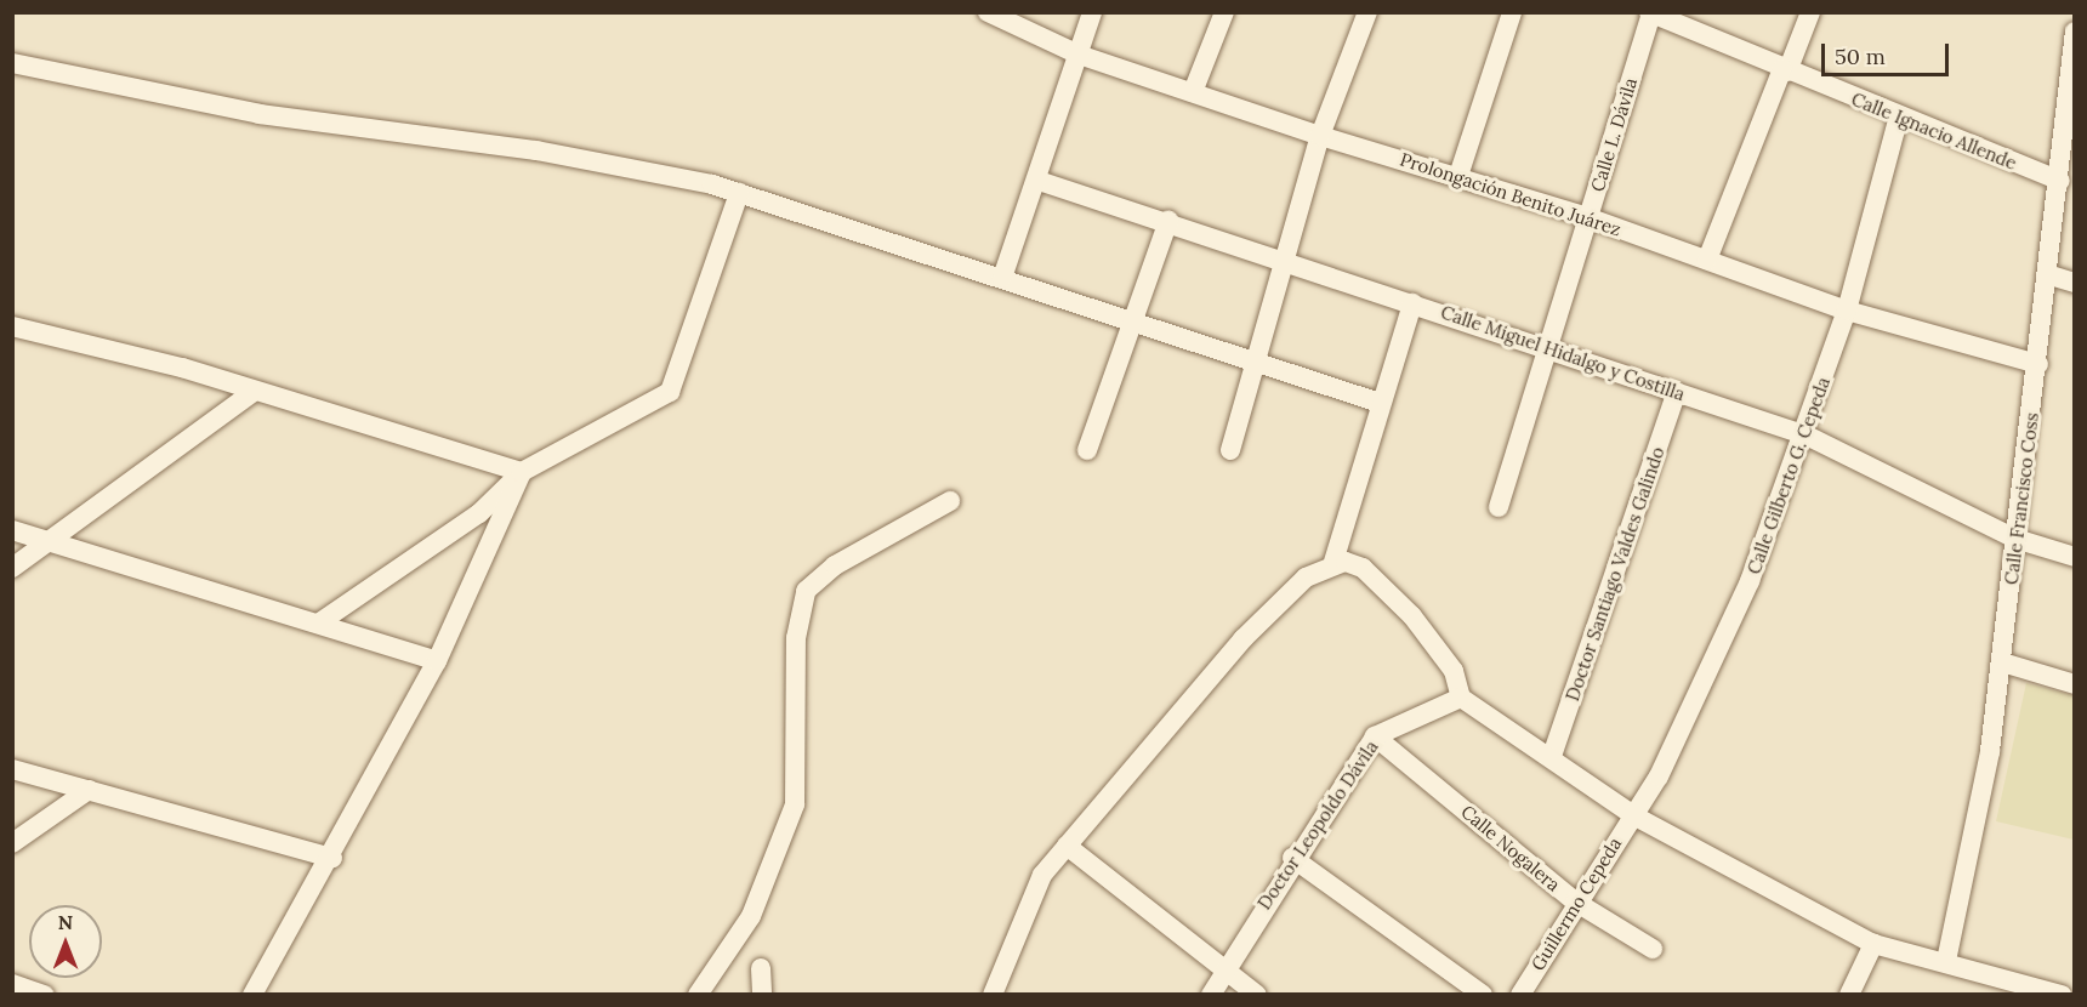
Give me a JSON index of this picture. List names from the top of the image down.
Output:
{
  "streets": {
    "street": [
      "Calle Ignacio Allende",
      "Calle L. Dávila",
      "Prolongación Benito Juárez",
      "Calle Miguel Hidalgo y Costilla",
      "Calle Gilberto G. Cepeda",
      "Calle Francisco Coss",
      "Doctor Santiago Valdes Galindo",
      "Doctor Leopoldo Dávila",
      "Calle Nogalera",
      "Guillermo Cepeda"
    ]
  },
  "crossings": [
    ["Calle Ignacio Allende", "Calle L. Dávila"],
    ["Calle Ignacio Allende", "Calle Gilberto G. Cepeda"],
    ["Calle Ignacio Allende", "Calle Francisco Coss"],
    ["Calle L. Dávila", "Prolongación Benito Juárez"],
    ["Calle L. Dávila", "Calle Miguel Hidalgo y Costilla"],
    ["Prolongación Benito Juárez", "Calle Gilberto G. Cepeda"],
    ["Prolongación Benito Juárez", "Calle Francisco Coss"],
    ["Calle Miguel Hidalgo y Costilla", "Calle Gilberto G. Cepeda"],
    ["Calle Miguel Hidalgo y Costilla", "Calle Francisco Coss"],
    ["Calle Miguel Hidalgo y Costilla", "Doctor Santiago Valdes Galindo"],
    ["Calle Gilberto G. Cepeda", "Guillermo Cepeda"],
    ["Doctor Leopoldo Dávila", "Calle Nogalera"],
    ["Calle Nogalera", "Guillermo Cepeda"]
  ],
  "scale_bar": "50 m",
  "north": "top"
}
